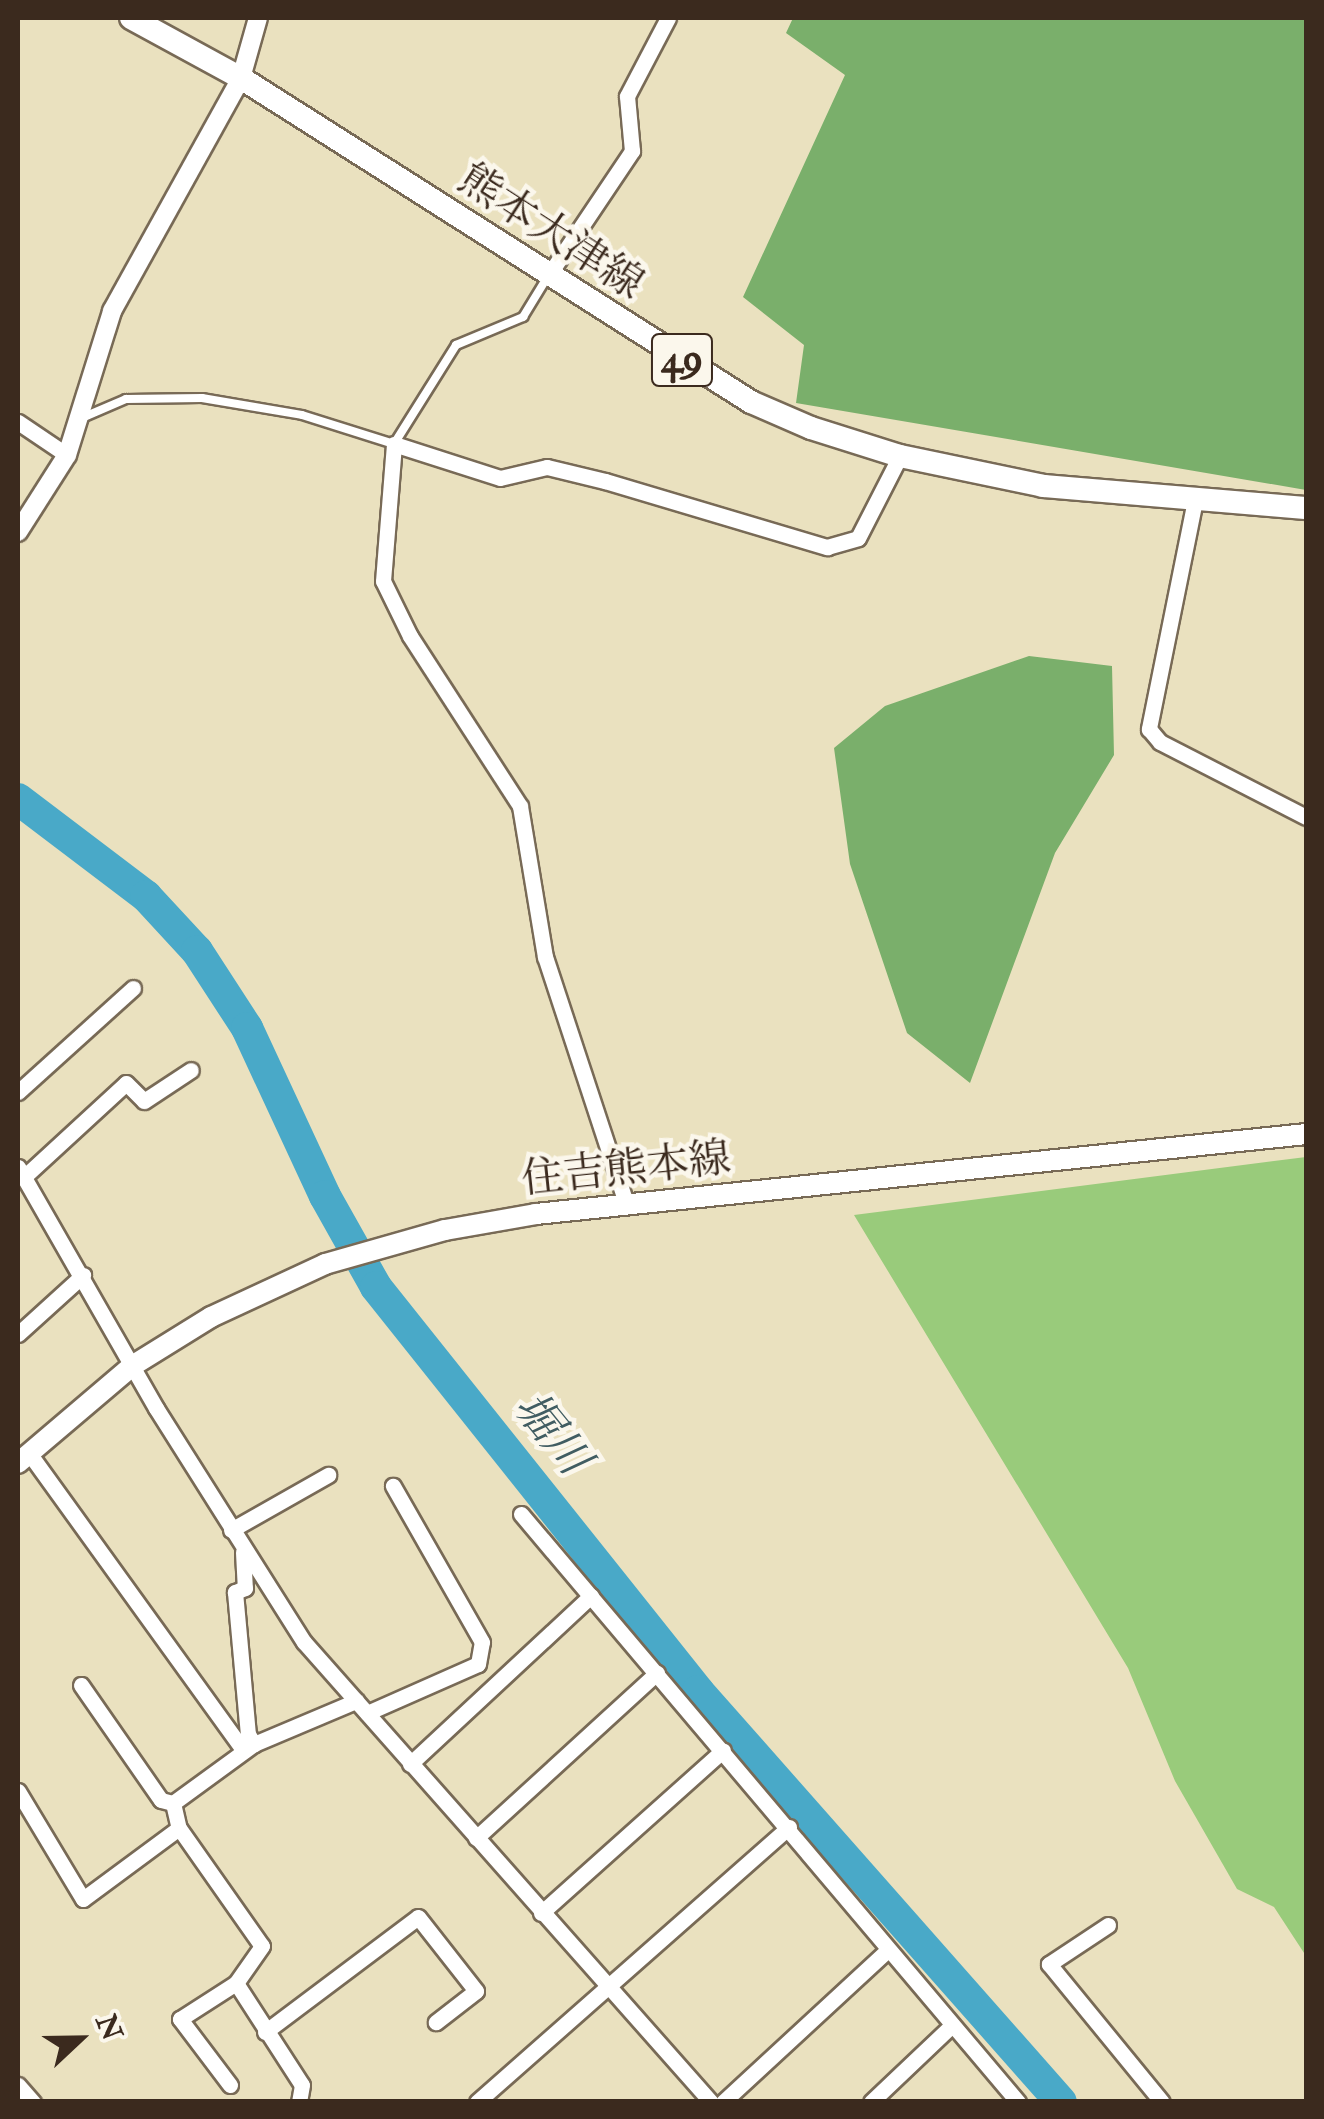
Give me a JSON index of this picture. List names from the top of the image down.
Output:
{
  "streets": {
    "main road": ["熊本大津線", "49", "住吉熊本線"]
  },
  "water": ["堀川"],
  "north": "right"
}
